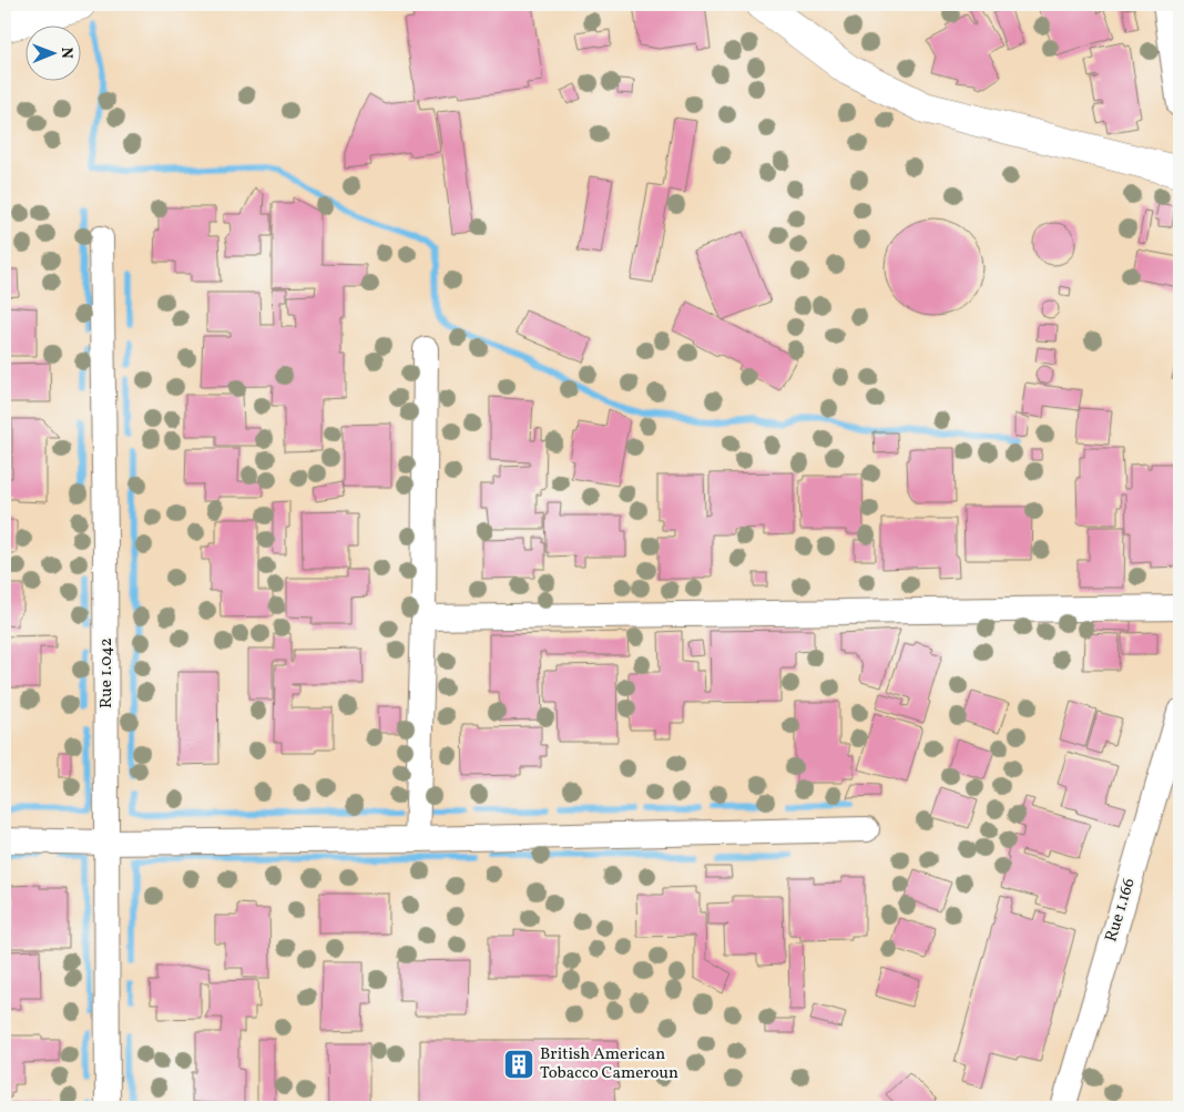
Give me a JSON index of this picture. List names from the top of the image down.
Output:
{
  "streets": {
    "street": ["Rue 1.042", "Rue 1.166"]
  },
  "places": {
    "building": ["British American Tobacco Cameroun"]
  },
  "north": "right"
}
